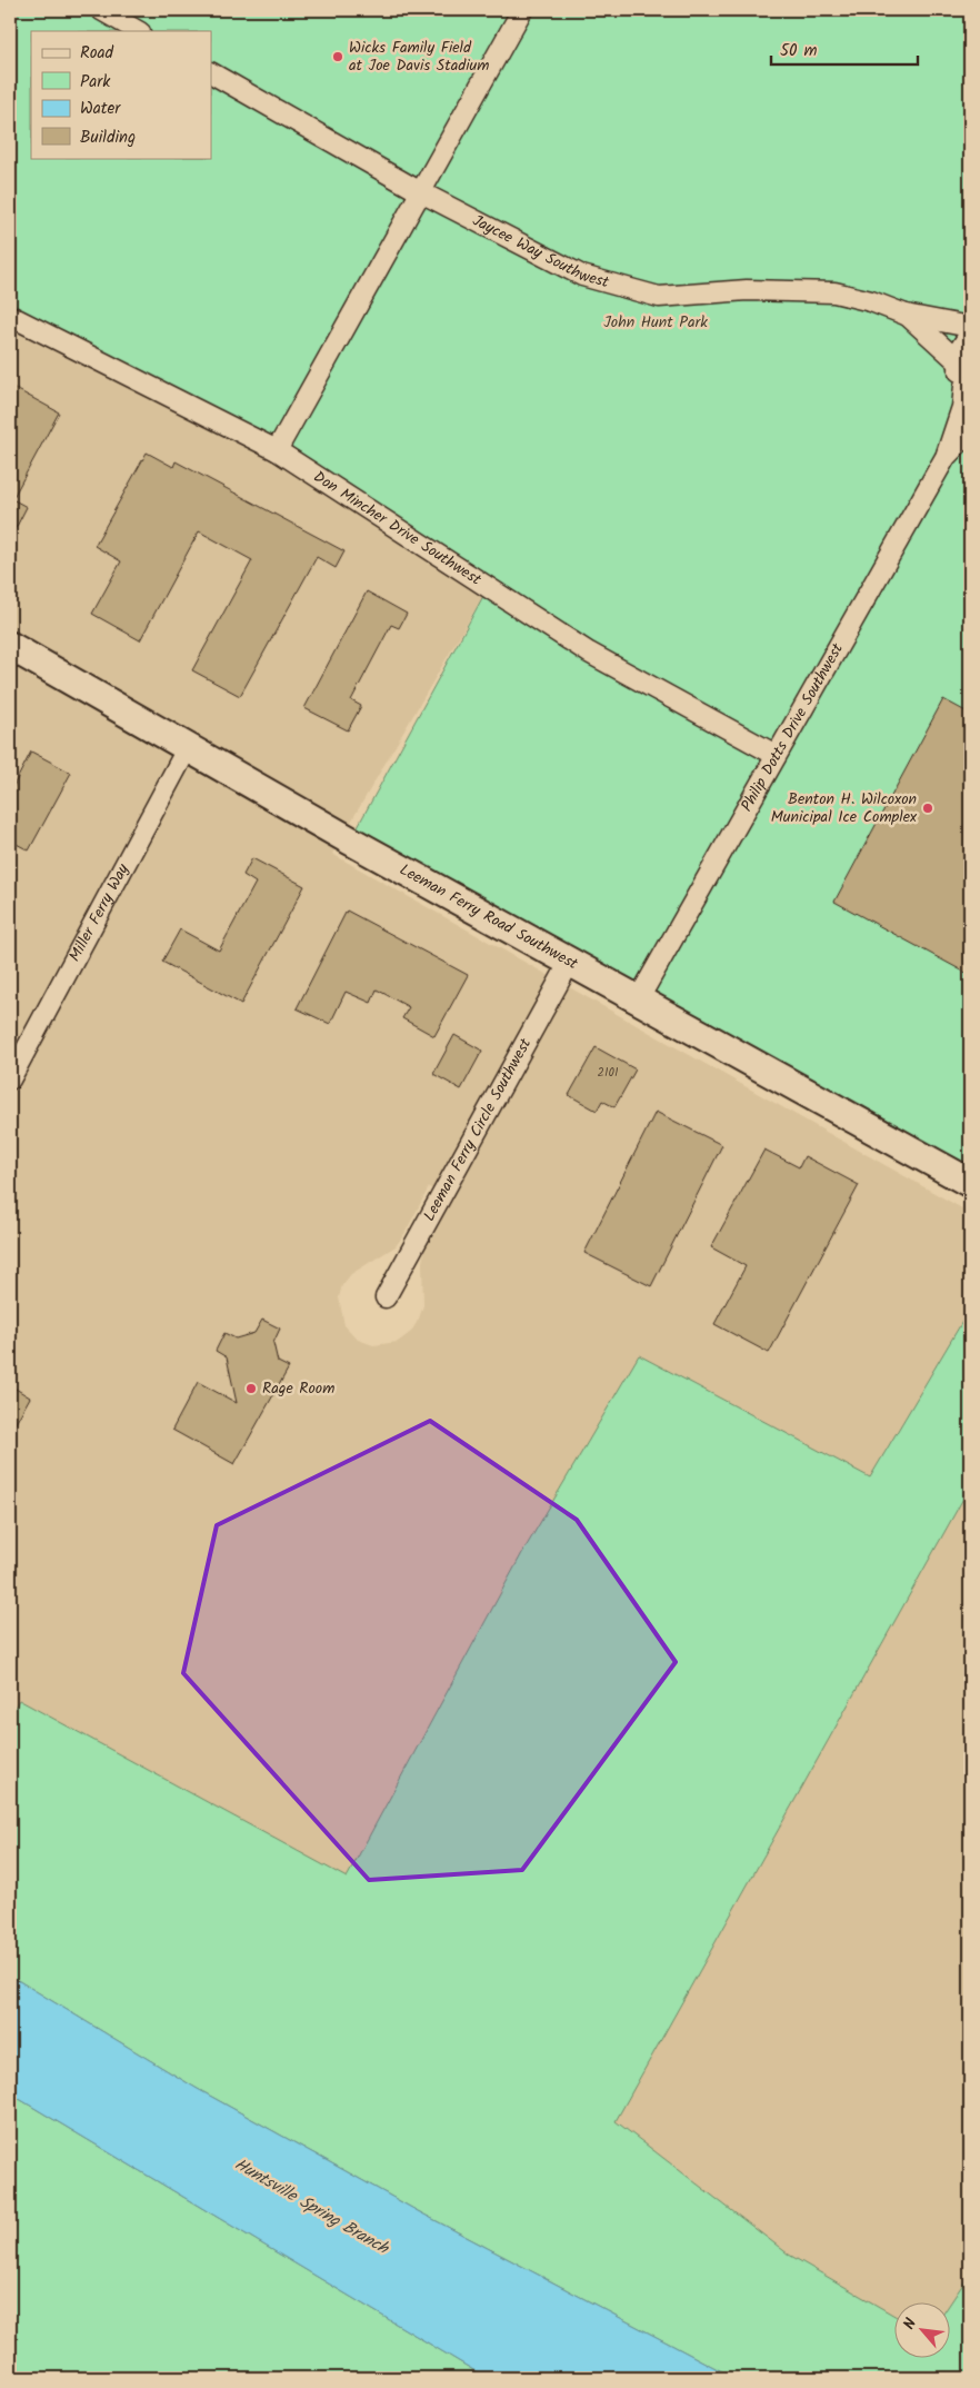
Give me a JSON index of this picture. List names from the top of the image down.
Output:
{
  "streets": {
    "street": [
      "Jaycee Way Southwest",
      "Don Mincher Drive Southwest",
      "Philip Dotts Drive Southwest",
      "Miller Ferry Way",
      "Leeman Ferry Road Southwest",
      "Leeman Ferry Circle Southwest"
    ]
  },
  "crossings": [
    ["Don Mincher Drive Southwest", "Philip Dotts Drive Southwest"],
    ["Philip Dotts Drive Southwest", "Leeman Ferry Road Southwest"],
    ["Miller Ferry Way", "Leeman Ferry Road Southwest"],
    ["Leeman Ferry Road Southwest", "Leeman Ferry Circle Southwest"]
  ],
  "water": ["Huntsville Spring Branch"],
  "parks": ["John Hunt Park"],
  "places": ["Wicks Family Field at Joe Davis Stadium", "Benton H. Wilcoxon Municipal Ice Complex", "Rage Room"],
  "house_numbers": ["2101"],
  "legend": [
    "Road",
    "Park",
    "Water",
    "Building"
  ],
  "scale_bar": "50 m",
  "north": "top left"
}
